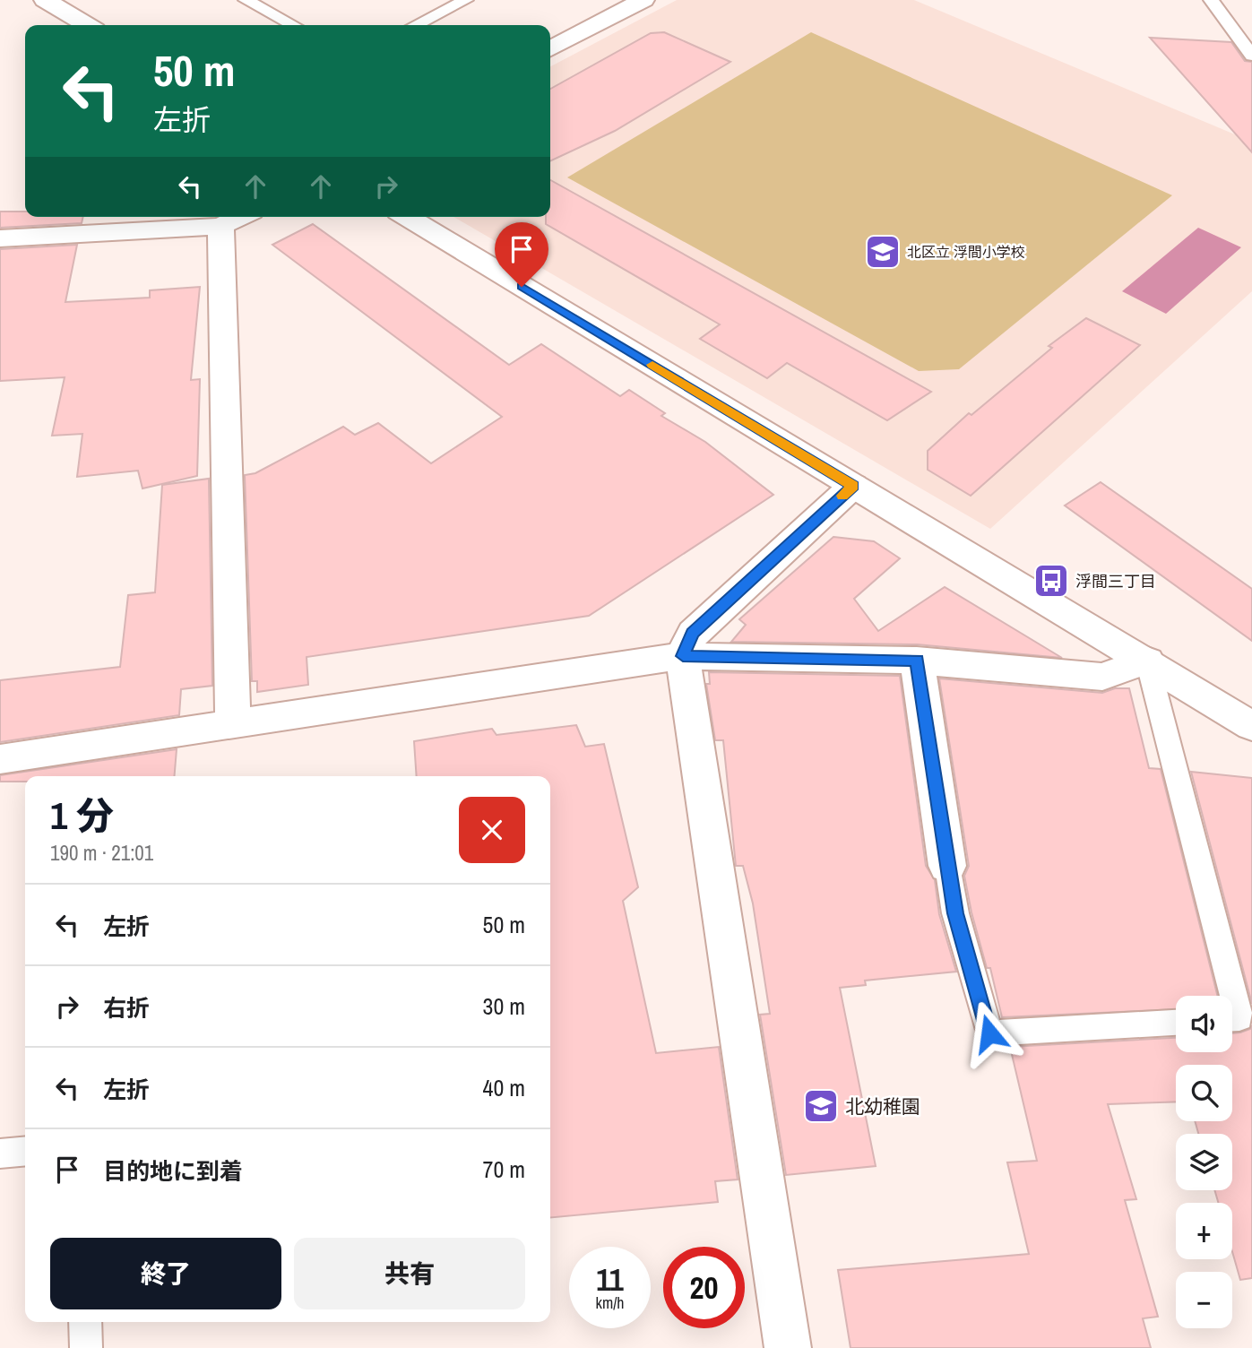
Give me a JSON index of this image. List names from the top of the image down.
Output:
{
  "places": {
    "school or university": ["北区立 浮間小学校", "北幼稚園"],
    "bus stop": ["浮間三丁目"]
  },
  "page": {
    "turn": ["50 m", "左折"],
    "heading": ["1 分", "190 m · 21:01"],
    "list": [
      {
        "name": "左折",
        "value": "50 m"
      },
      {
        "name": "右折",
        "value": "30 m"
      },
      {
        "name": "左折",
        "value": "40 m"
      },
      {
        "name": "目的地に到着",
        "value": "70 m"
      }
    ],
    "map_buttons": ["+", "−"],
    "buttons": ["終了", "共有"],
    "speed": "11 km/h",
    "limit": "20"
  }
}
